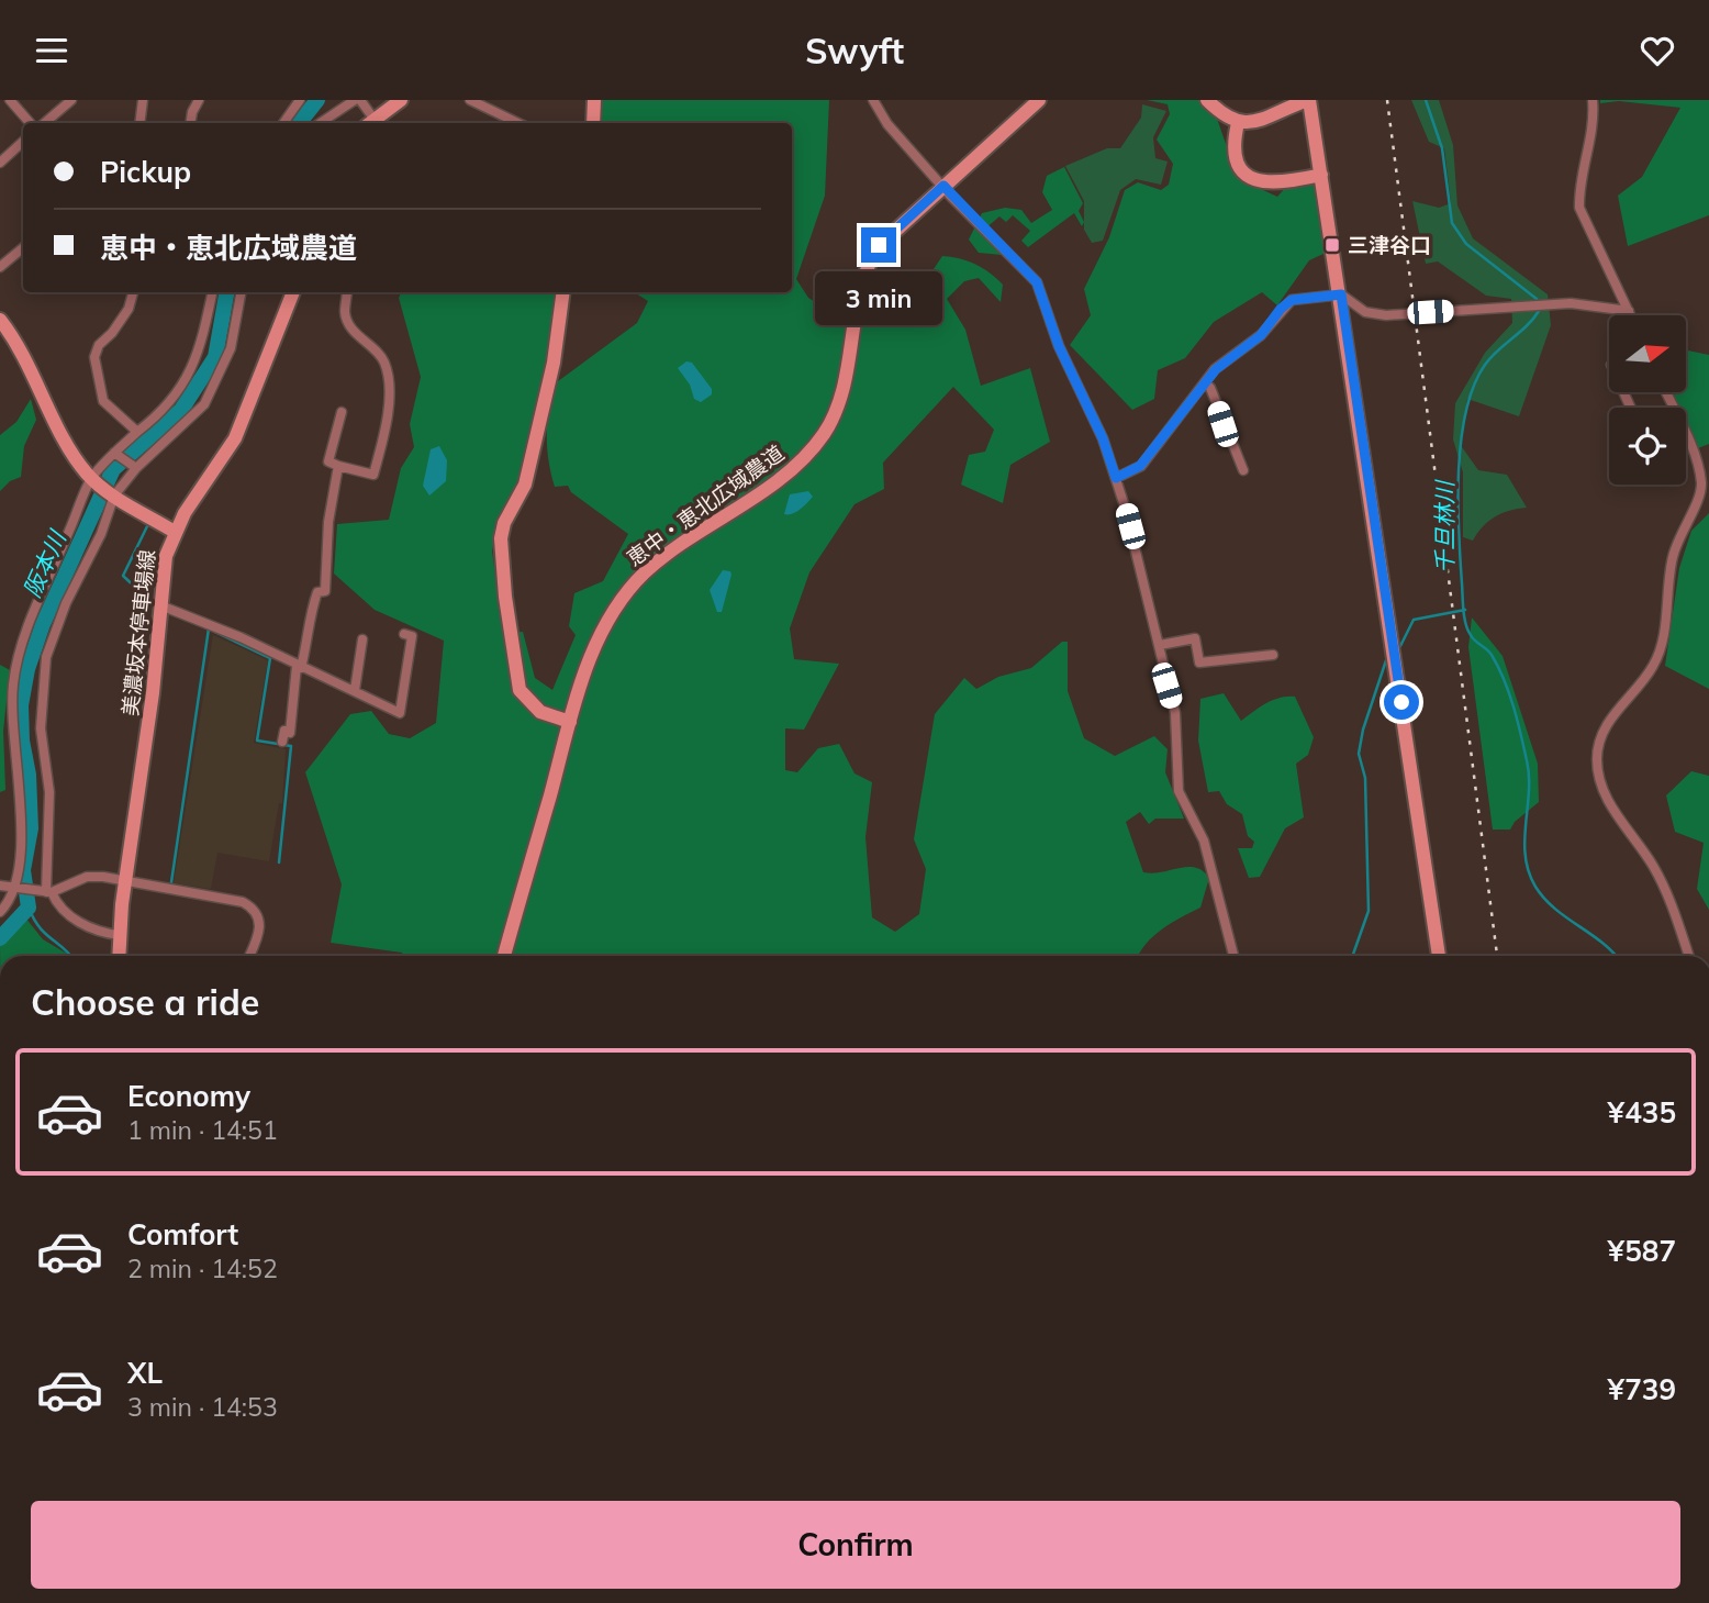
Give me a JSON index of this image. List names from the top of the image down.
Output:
{
  "streets": {
    "street": ["恵中・恵北広域農道", "美濃坂本停車場線"]
  },
  "water": ["千旦林川", "阪本川"],
  "places": {
    "transit": ["三津谷口"]
  },
  "north": "right",
  "page": {
    "header": "Swyft",
    "banner": ["Pickup", "恵中・恵北広域農道"],
    "bubble": "3 min",
    "heading": "Choose a ride",
    "list": [
      {
        "name": "Economy",
        "note": "1 min · 14:51",
        "value": "¥435"
      },
      {
        "name": "Comfort",
        "note": "2 min · 14:52",
        "value": "¥587"
      },
      {
        "name": "XL",
        "note": "3 min · 14:53",
        "value": "¥739"
      }
    ],
    "buttons": "Confirm"
  }
}
